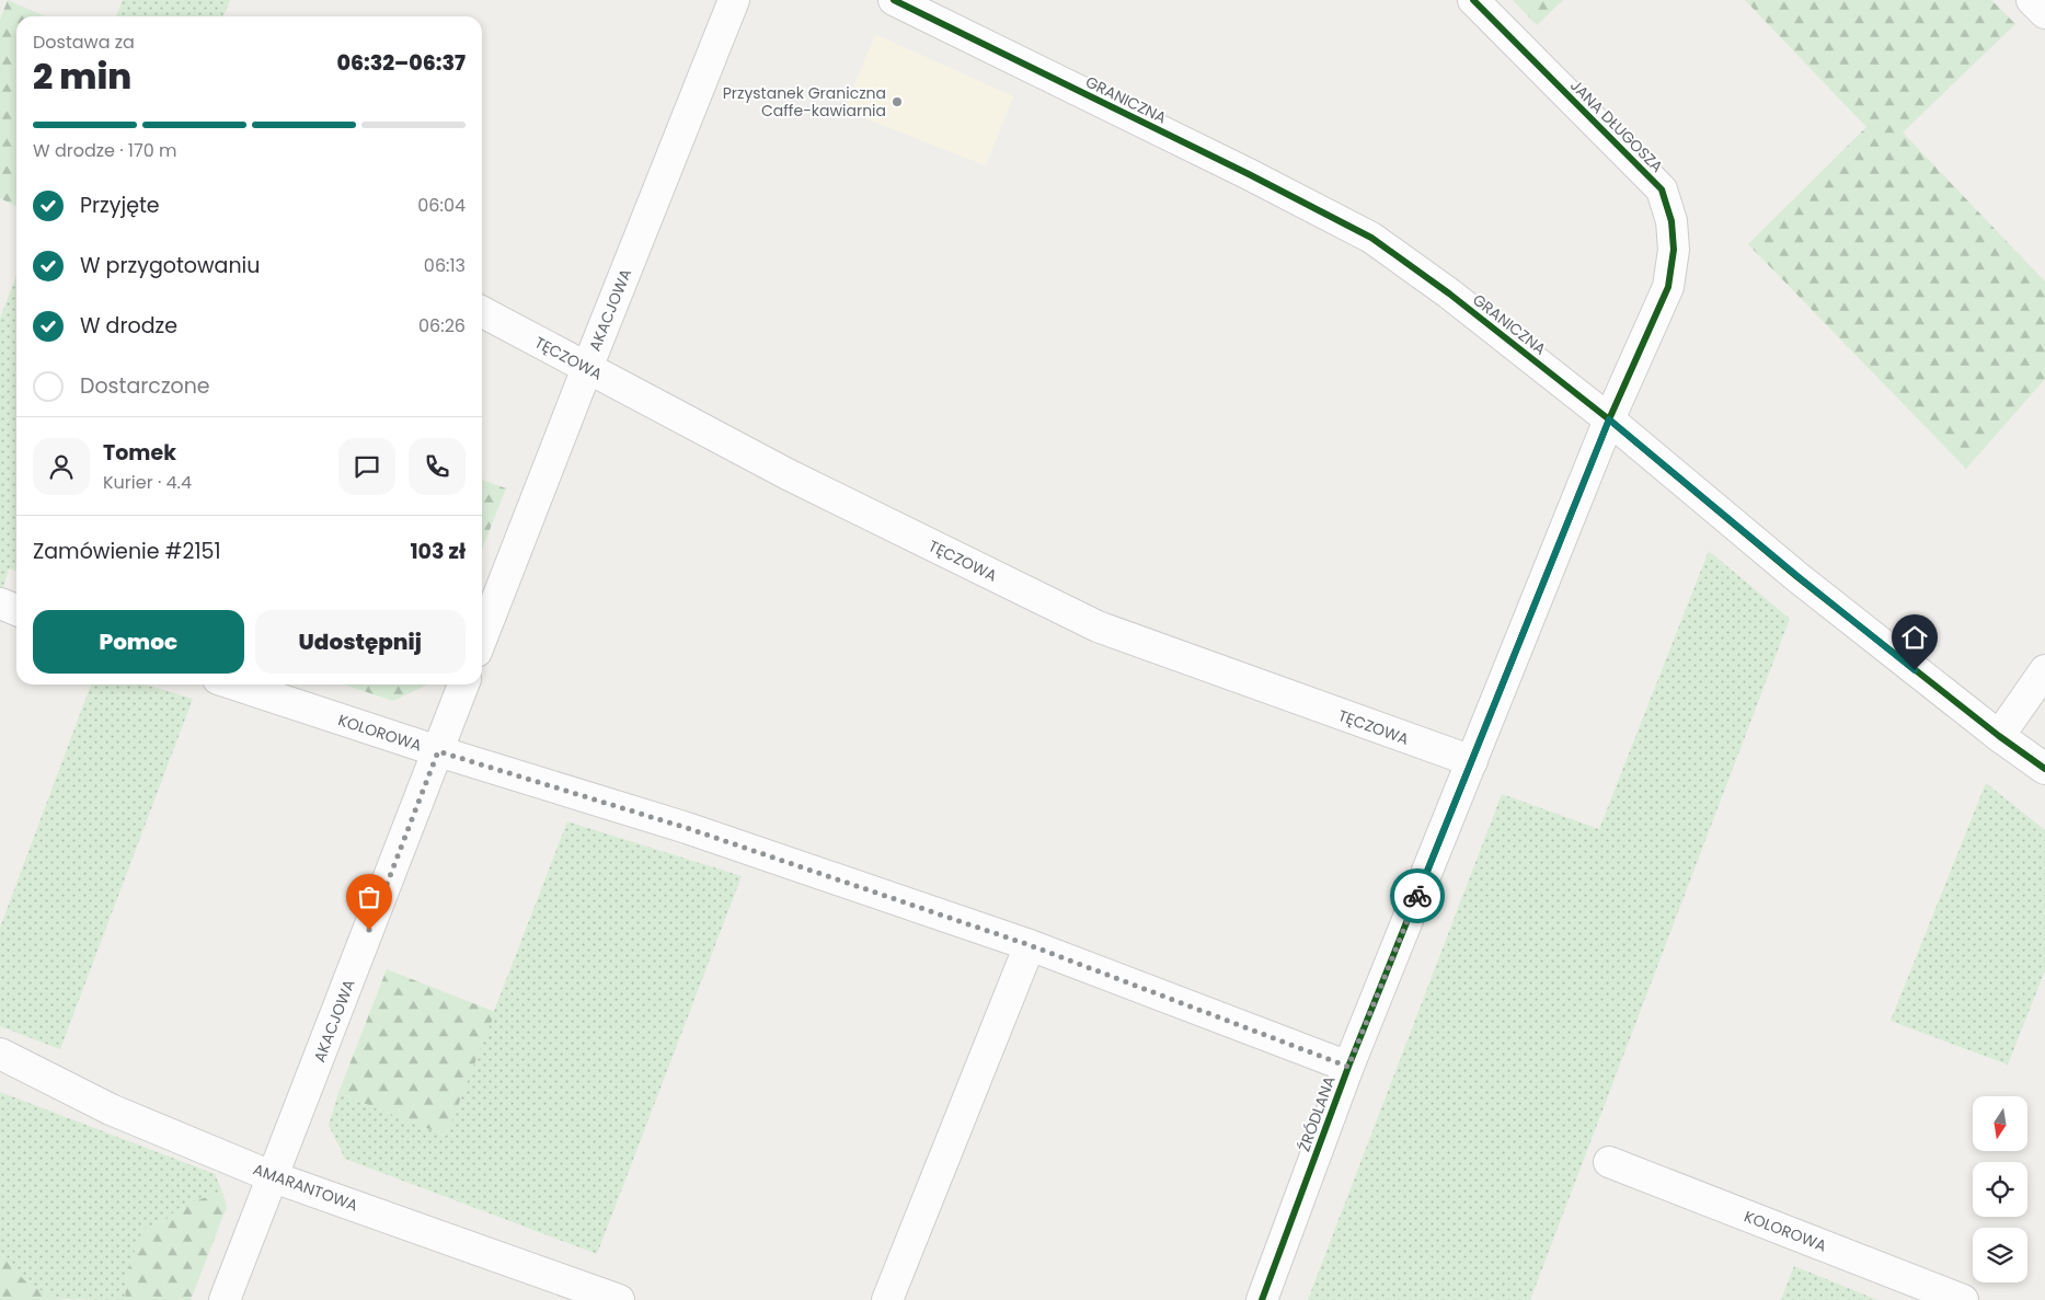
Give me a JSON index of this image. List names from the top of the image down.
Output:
{
  "streets": {
    "street": [
      "GRANICZNA",
      "JANA DŁUGOSZA",
      "AKACJOWA",
      "TĘCZOWA",
      "KOLOROWA",
      "ŹRÓDLANA",
      "AMARANTOWA"
    ]
  },
  "crossings": [
    ["GRANICZNA", "JANA DŁUGOSZA"],
    ["GRANICZNA", "ŹRÓDLANA"],
    ["JANA DŁUGOSZA", "ŹRÓDLANA"],
    ["AKACJOWA", "TĘCZOWA"],
    ["AKACJOWA", "KOLOROWA"],
    ["AKACJOWA", "AMARANTOWA"],
    ["TĘCZOWA", "ŹRÓDLANA"],
    ["KOLOROWA", "ŹRÓDLANA"]
  ],
  "places": ["Przystanek Graniczna Caffe-kawiarnia"],
  "north": "bottom",
  "page": {
    "heading": ["2 min", "Dostawa za", "06:32–06:37"],
    "panel": [
      "Tomek",
      "Kurier · 4.4",
      "Zamówienie #2151",
      "103 zł"
    ],
    "bar": "W drodze · 170 m",
    "list": [
      ["Przyjęte", "06:04"],
      ["W przygotowaniu", "06:13"],
      ["W drodze", "06:26"],
      "Dostarczone"
    ],
    "buttons": ["Pomoc", "Udostępnij"]
  }
}
